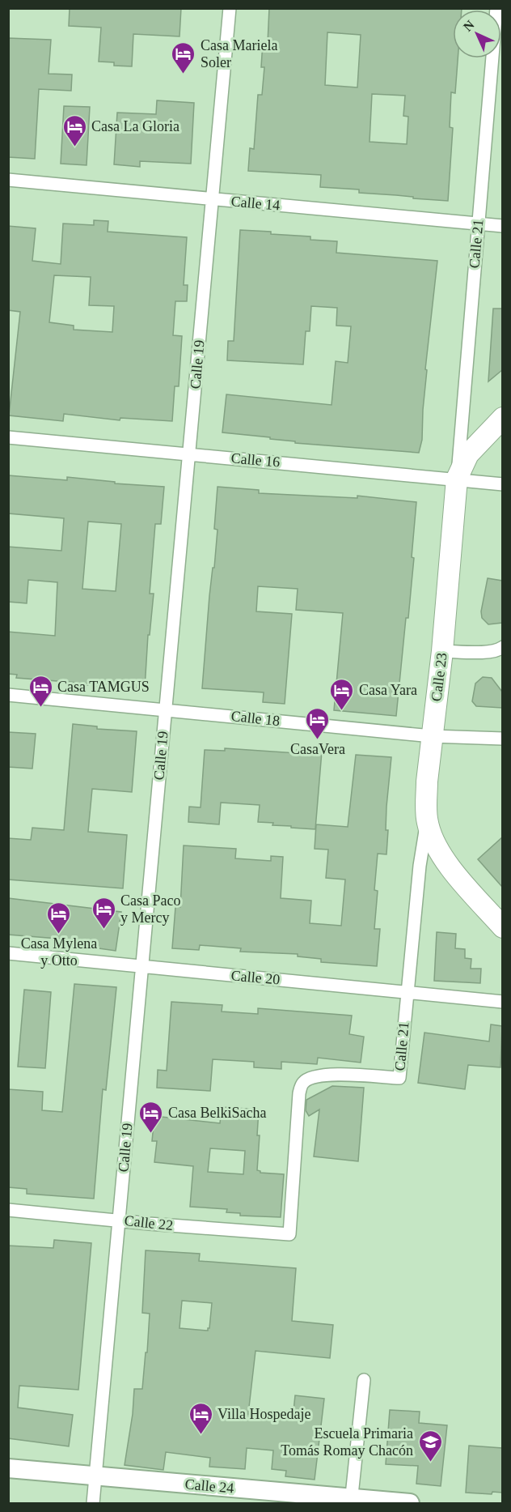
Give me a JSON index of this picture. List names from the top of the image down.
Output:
{
  "streets": {
    "main road": ["Calle 23"],
    "street": [
      "Calle 14",
      "Calle 21",
      "Calle 19",
      "Calle 16",
      "Calle 18",
      "Calle 20",
      "Calle 22",
      "Calle 24"
    ]
  },
  "crossings": [
    ["Calle 14", "Calle 21"],
    ["Calle 14", "Calle 19"],
    ["Calle 21", "Calle 16"],
    ["Calle 21", "Calle 23"],
    ["Calle 21", "Calle 20"],
    ["Calle 21", "Calle 22"],
    ["Calle 19", "Calle 16"],
    ["Calle 19", "Calle 18"],
    ["Calle 19", "Calle 20"],
    ["Calle 19", "Calle 22"],
    ["Calle 19", "Calle 24"],
    ["Calle 16", "Calle 23"],
    ["Calle 23", "Calle 18"]
  ],
  "places": {
    "hotel": [
      "Casa Mariela Soler",
      "Casa La Gloria",
      "Casa TAMGUS",
      "Casa Yara",
      "CasaVera",
      "Casa Paco y Mercy",
      "Casa Mylena y Otto",
      "Casa BelkiSacha",
      "Villa Hospedaje"
    ],
    "school or university": ["Escuela Primaria Tomás Romay Chacón"]
  },
  "north": "top left"
}
